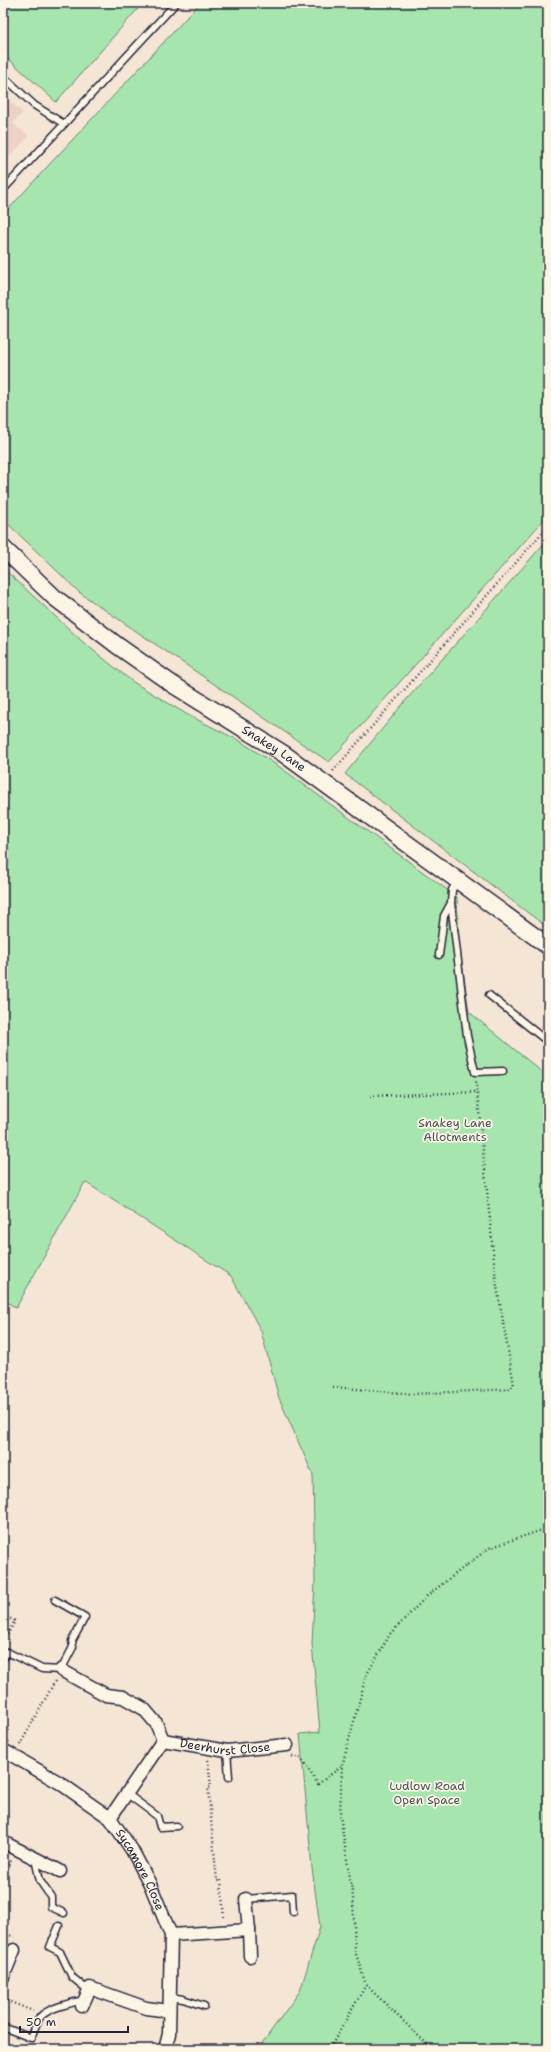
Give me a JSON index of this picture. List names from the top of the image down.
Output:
{
  "streets": {
    "street": ["Snakey Lane", "Deerhurst Close", "Sycamore Close"]
  },
  "crossings": [
    ["Deerhurst Close", "Sycamore Close"]
  ],
  "parks": ["Snakey Lane Allotments", "Ludlow Road Open Space"],
  "scale_bar": "50 m"
}
